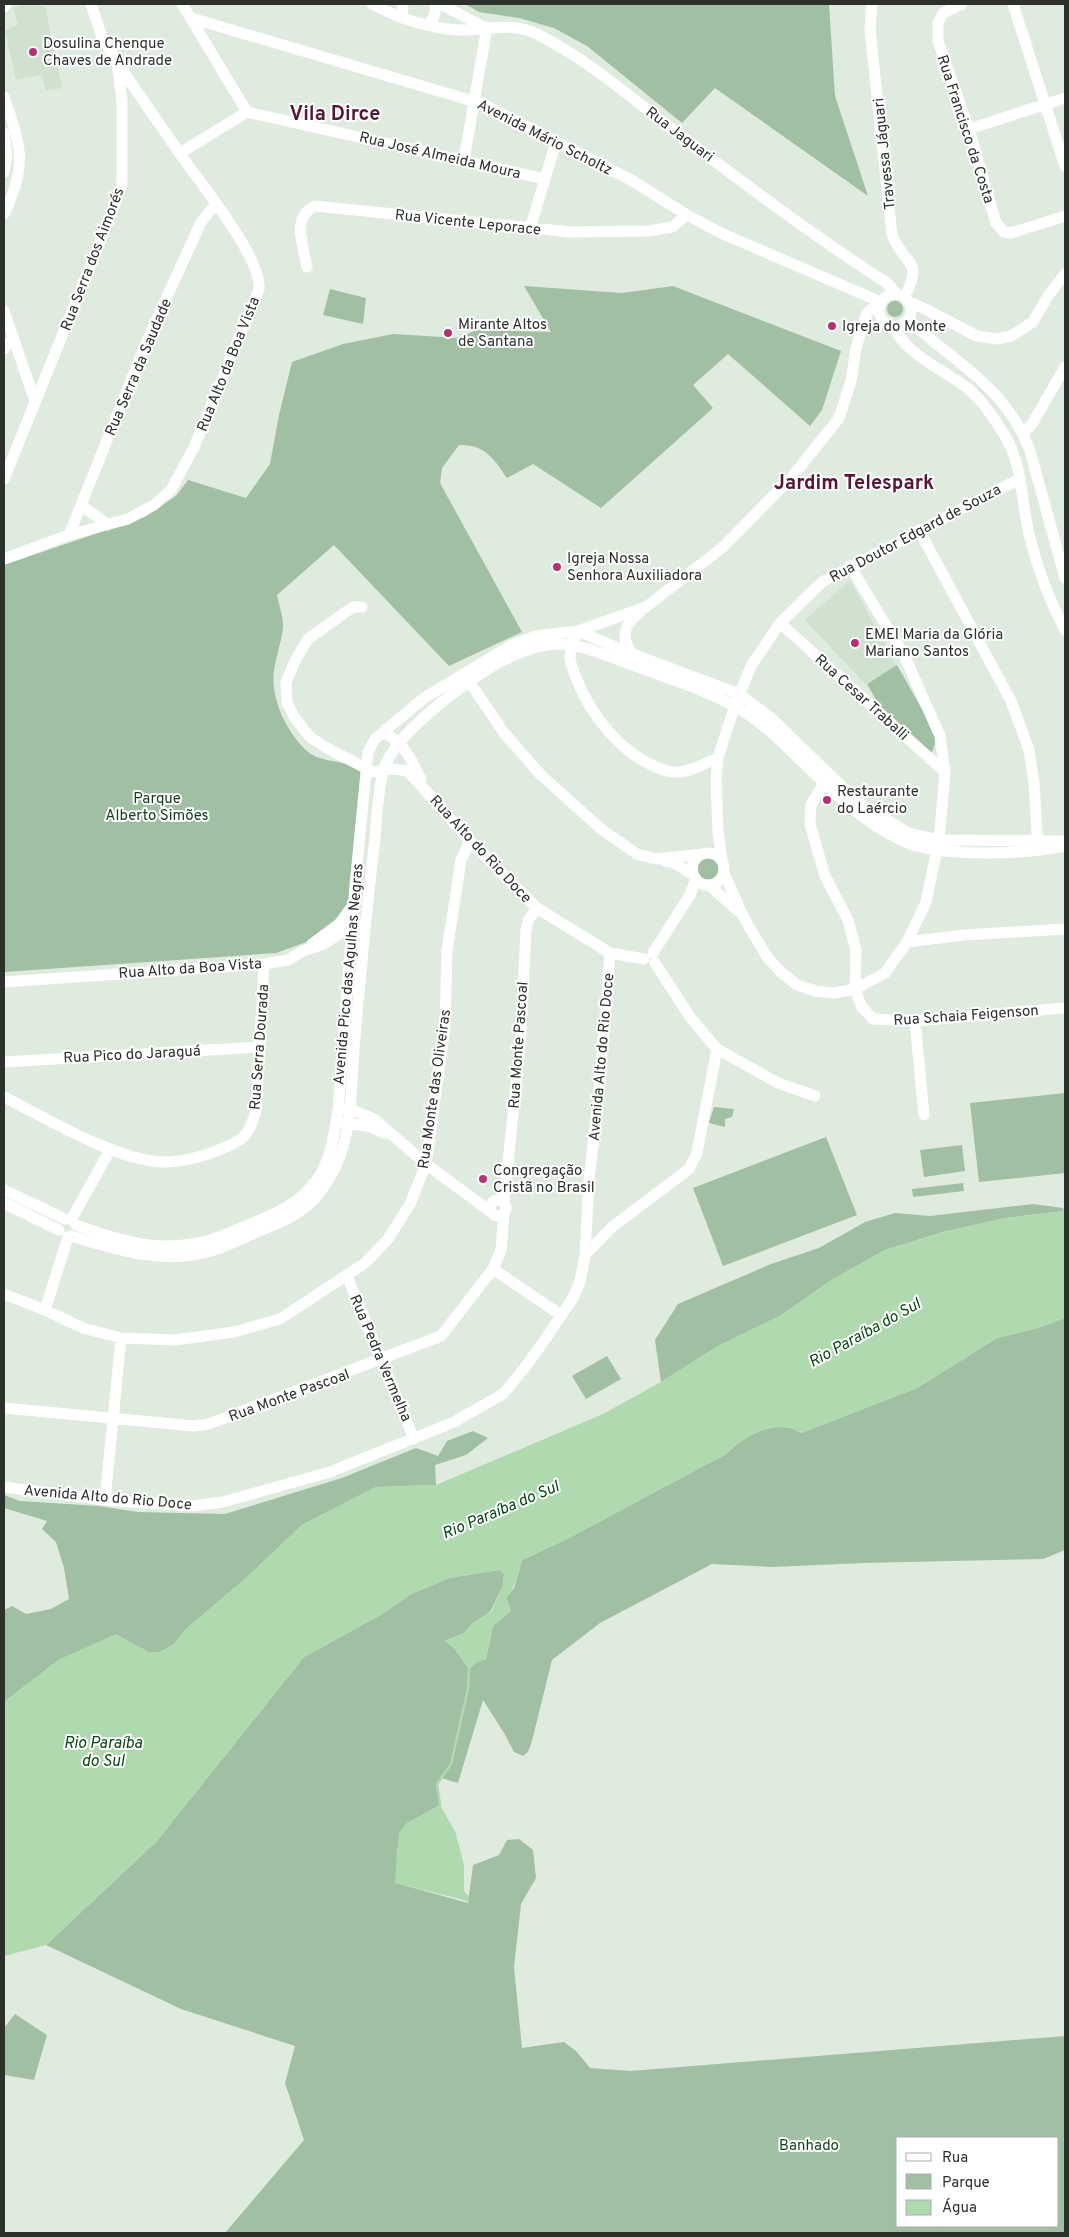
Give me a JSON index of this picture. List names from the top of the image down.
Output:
{
  "streets": {
    "street": [
      "Rua Francisco da Costa",
      "Rua Jaguari",
      "Avenida Mário Scholtz",
      "Travessa Jáguari",
      "Rua José Almeida Moura",
      "Rua Vicente Leporace",
      "Rua Serra dos Aimorés",
      "Rua Alto da Boa Vista",
      "Rua Serra da Saudade",
      "Rua Doutor Edgard de Souza",
      "Rua Cesar Traballi",
      "Rua Alto do Rio Doce",
      "Avenida Pico das Agulhas Negras",
      "Rua Schaia Feigenson",
      "Rua Monte Pascoal",
      "Rua Serra Dourada",
      "Rua Pico do Jaraguá",
      "Avenida Alto do Rio Doce",
      "Rua Monte das Oliveiras",
      "Rua Pedra Vermelha"
    ]
  },
  "crossings": [
    ["Rua Jaguari", "Avenida Mário Scholtz"],
    ["Rua Jaguari", "Travessa Jáguari"],
    ["Rua Jaguari", "Rua Doutor Edgard de Souza"],
    ["Avenida Mário Scholtz", "Rua Vicente Leporace"],
    ["Rua Serra dos Aimorés", "Rua Alto da Boa Vista"],
    ["Rua Alto da Boa Vista", "Rua Serra da Saudade"],
    ["Rua Alto da Boa Vista", "Avenida Pico das Agulhas Negras"],
    ["Rua Alto da Boa Vista", "Rua Serra Dourada"],
    ["Rua Doutor Edgard de Souza", "Rua Cesar Traballi"],
    ["Rua Alto do Rio Doce", "Rua Monte Pascoal"],
    ["Rua Alto do Rio Doce", "Avenida Alto do Rio Doce"],
    ["Rua Alto do Rio Doce", "Rua Monte das Oliveiras"],
    ["Rua Monte Pascoal", "Rua Pedra Vermelha"],
    ["Rua Serra Dourada", "Rua Pico do Jaraguá"],
    ["Avenida Alto do Rio Doce", "Rua Pedra Vermelha"],
    ["Rua Monte das Oliveiras", "Rua Pedra Vermelha"]
  ],
  "districts": ["Vila Dirce", "Jardim Telespark"],
  "water": ["Rio Paraíba do Sul"],
  "parks": ["Parque Alberto Simões", "Banhado"],
  "places": [
    "Dosulina Chenque Chaves de Andrade",
    "Igreja do Monte",
    "Mirante Altos de Santana",
    "Igreja Nossa Senhora Auxiliadora",
    "EMEI Maria da Glória Mariano Santos",
    "Restaurante do Laércio",
    "Congregação Cristã no Brasil"
  ],
  "legend": ["Rua", "Parque", "Água"]
}
